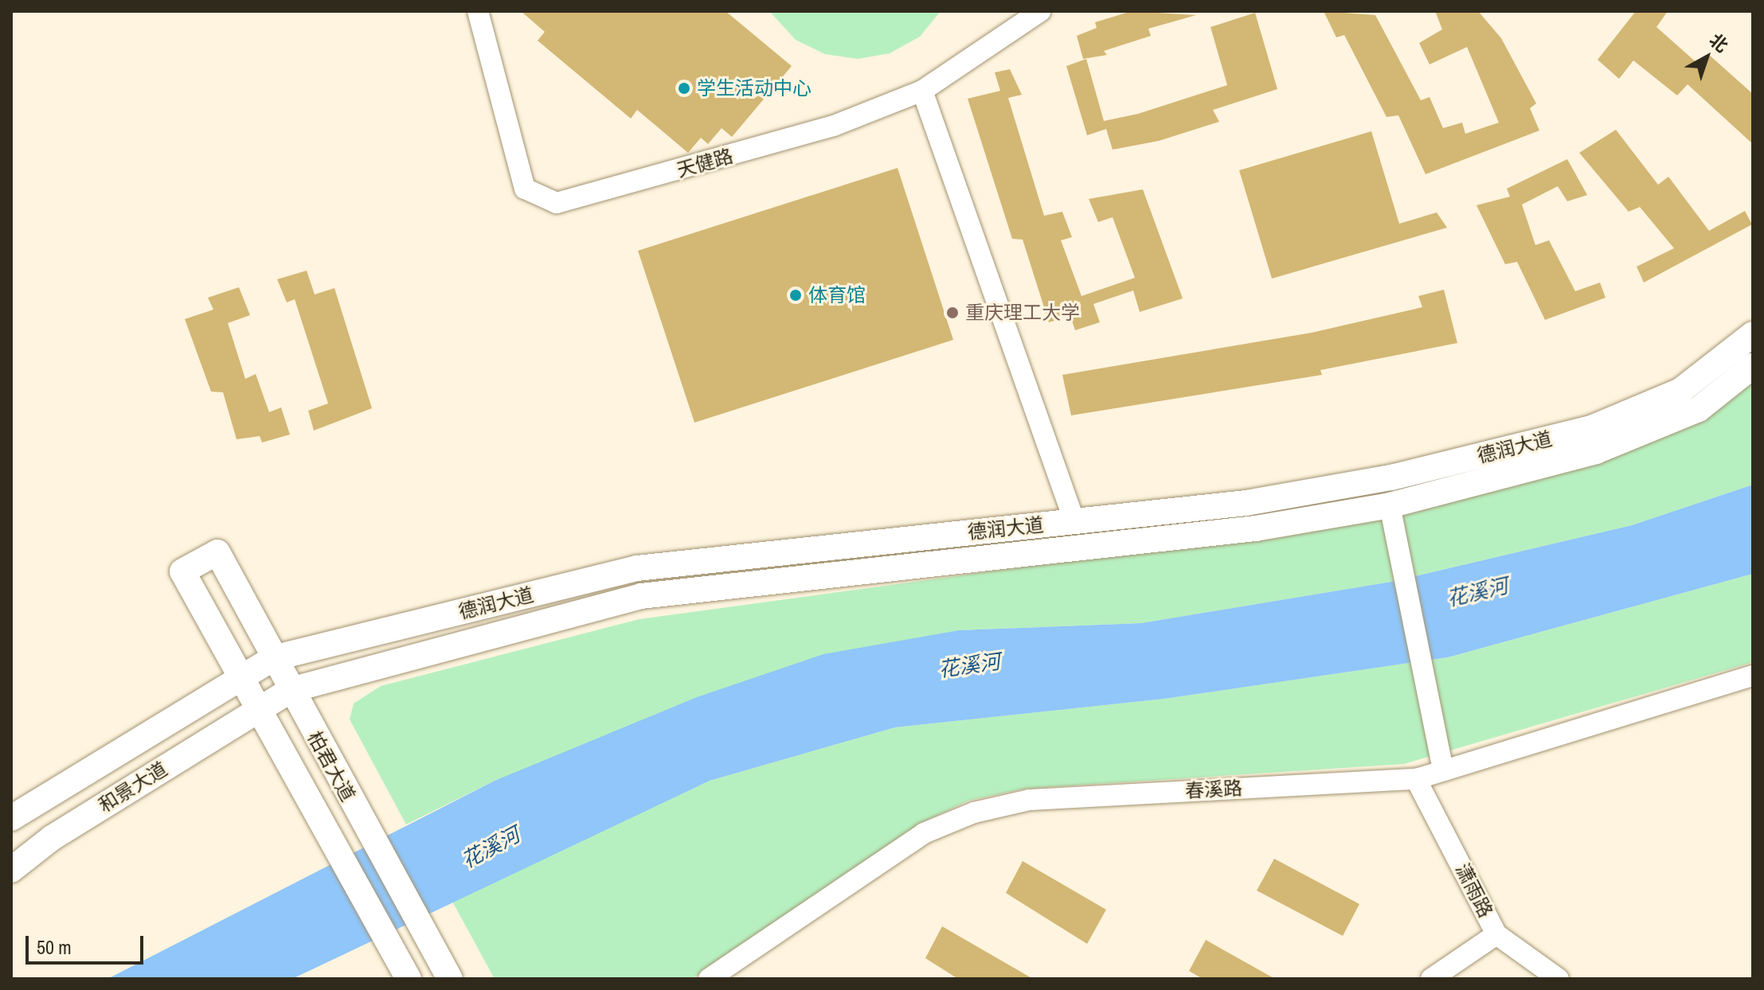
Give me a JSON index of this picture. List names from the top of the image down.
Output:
{
  "streets": {
    "main road": ["德润大道", "柏君大道", "和景大道"],
    "street": ["天健路", "春溪路", "潇雨路"]
  },
  "crossings": [
    ["德润大道", "柏君大道"],
    ["德润大道", "和景大道"],
    ["柏君大道", "和景大道"],
    ["春溪路", "潇雨路"]
  ],
  "water": ["花溪河"],
  "places": ["学生活动中心", "体育馆", "重庆理工大学"],
  "scale_bar": "50 m",
  "north": "top right"
}
